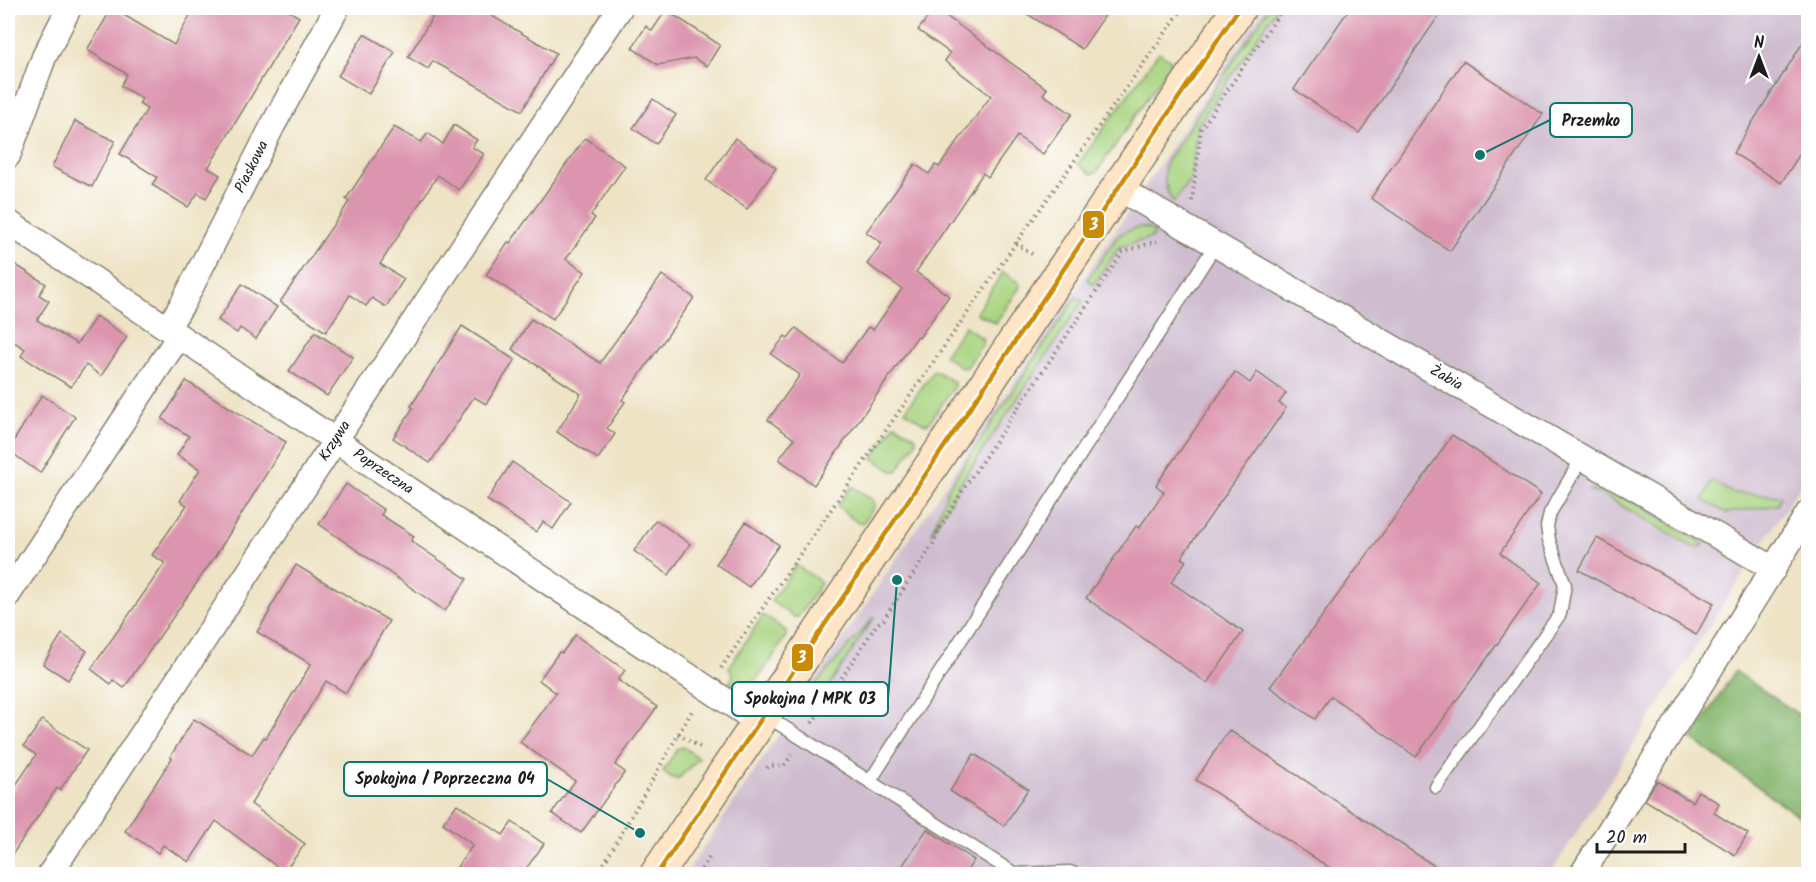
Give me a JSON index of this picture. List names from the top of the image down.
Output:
{
  "streets": {
    "street": [
      "Piaskowa",
      "Żabia",
      "Krzywa",
      "Poprzeczna"
    ]
  },
  "crossings": [
    ["Piaskowa", "Poprzeczna"],
    ["Krzywa", "Poprzeczna"]
  ],
  "places": ["Przemko", "Spokojna / MPK 03", "Spokojna / Poprzeczna 04"],
  "lines": ["transit line 3"],
  "scale_bar": "20 m",
  "north": "top"
}
